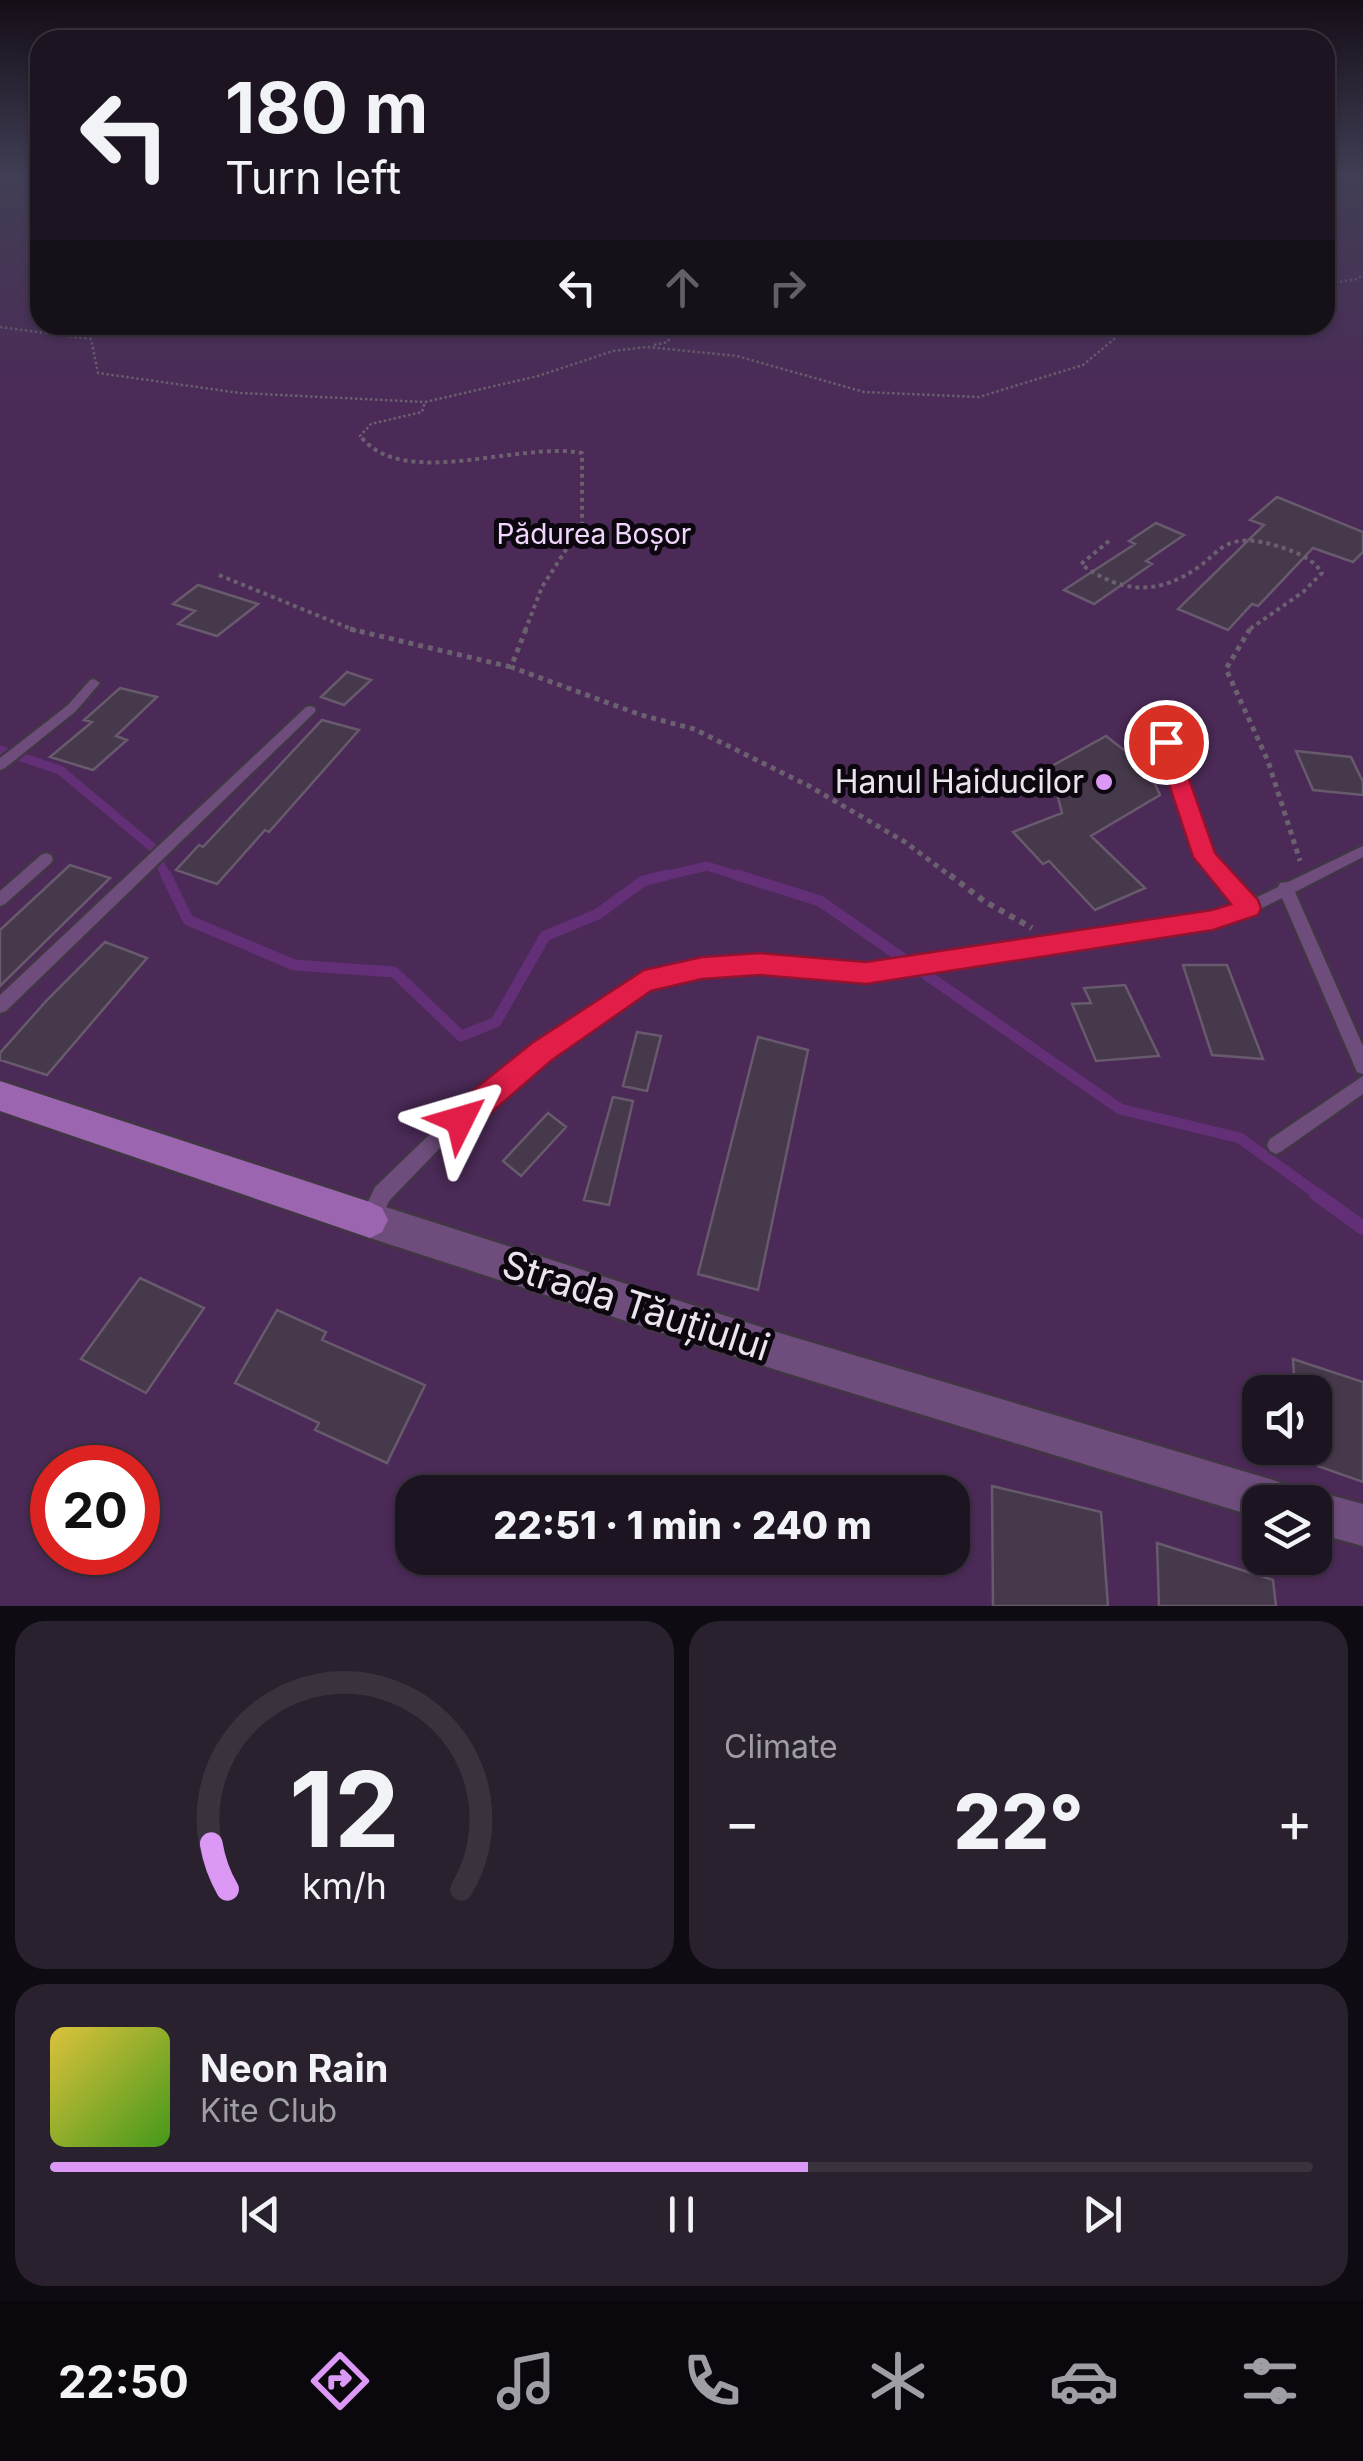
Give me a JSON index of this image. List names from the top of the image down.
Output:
{
  "streets": {
    "main road": ["Strada Tăuțiului"]
  },
  "parks": ["Pădurea Boșor"],
  "places": ["Hanul Haiducilor"],
  "page": {
    "turn": ["180 m", "Turn left"],
    "limit": "20",
    "trip": "22:51 · 1 min · 240 m",
    "tile": "Climate",
    "heat": ["−", "22°", "+"],
    "song": ["Neon Rain", "Kite Club"],
    "tabs": "22:50",
    "gauge": ["12", "km/h"]
  }
}
